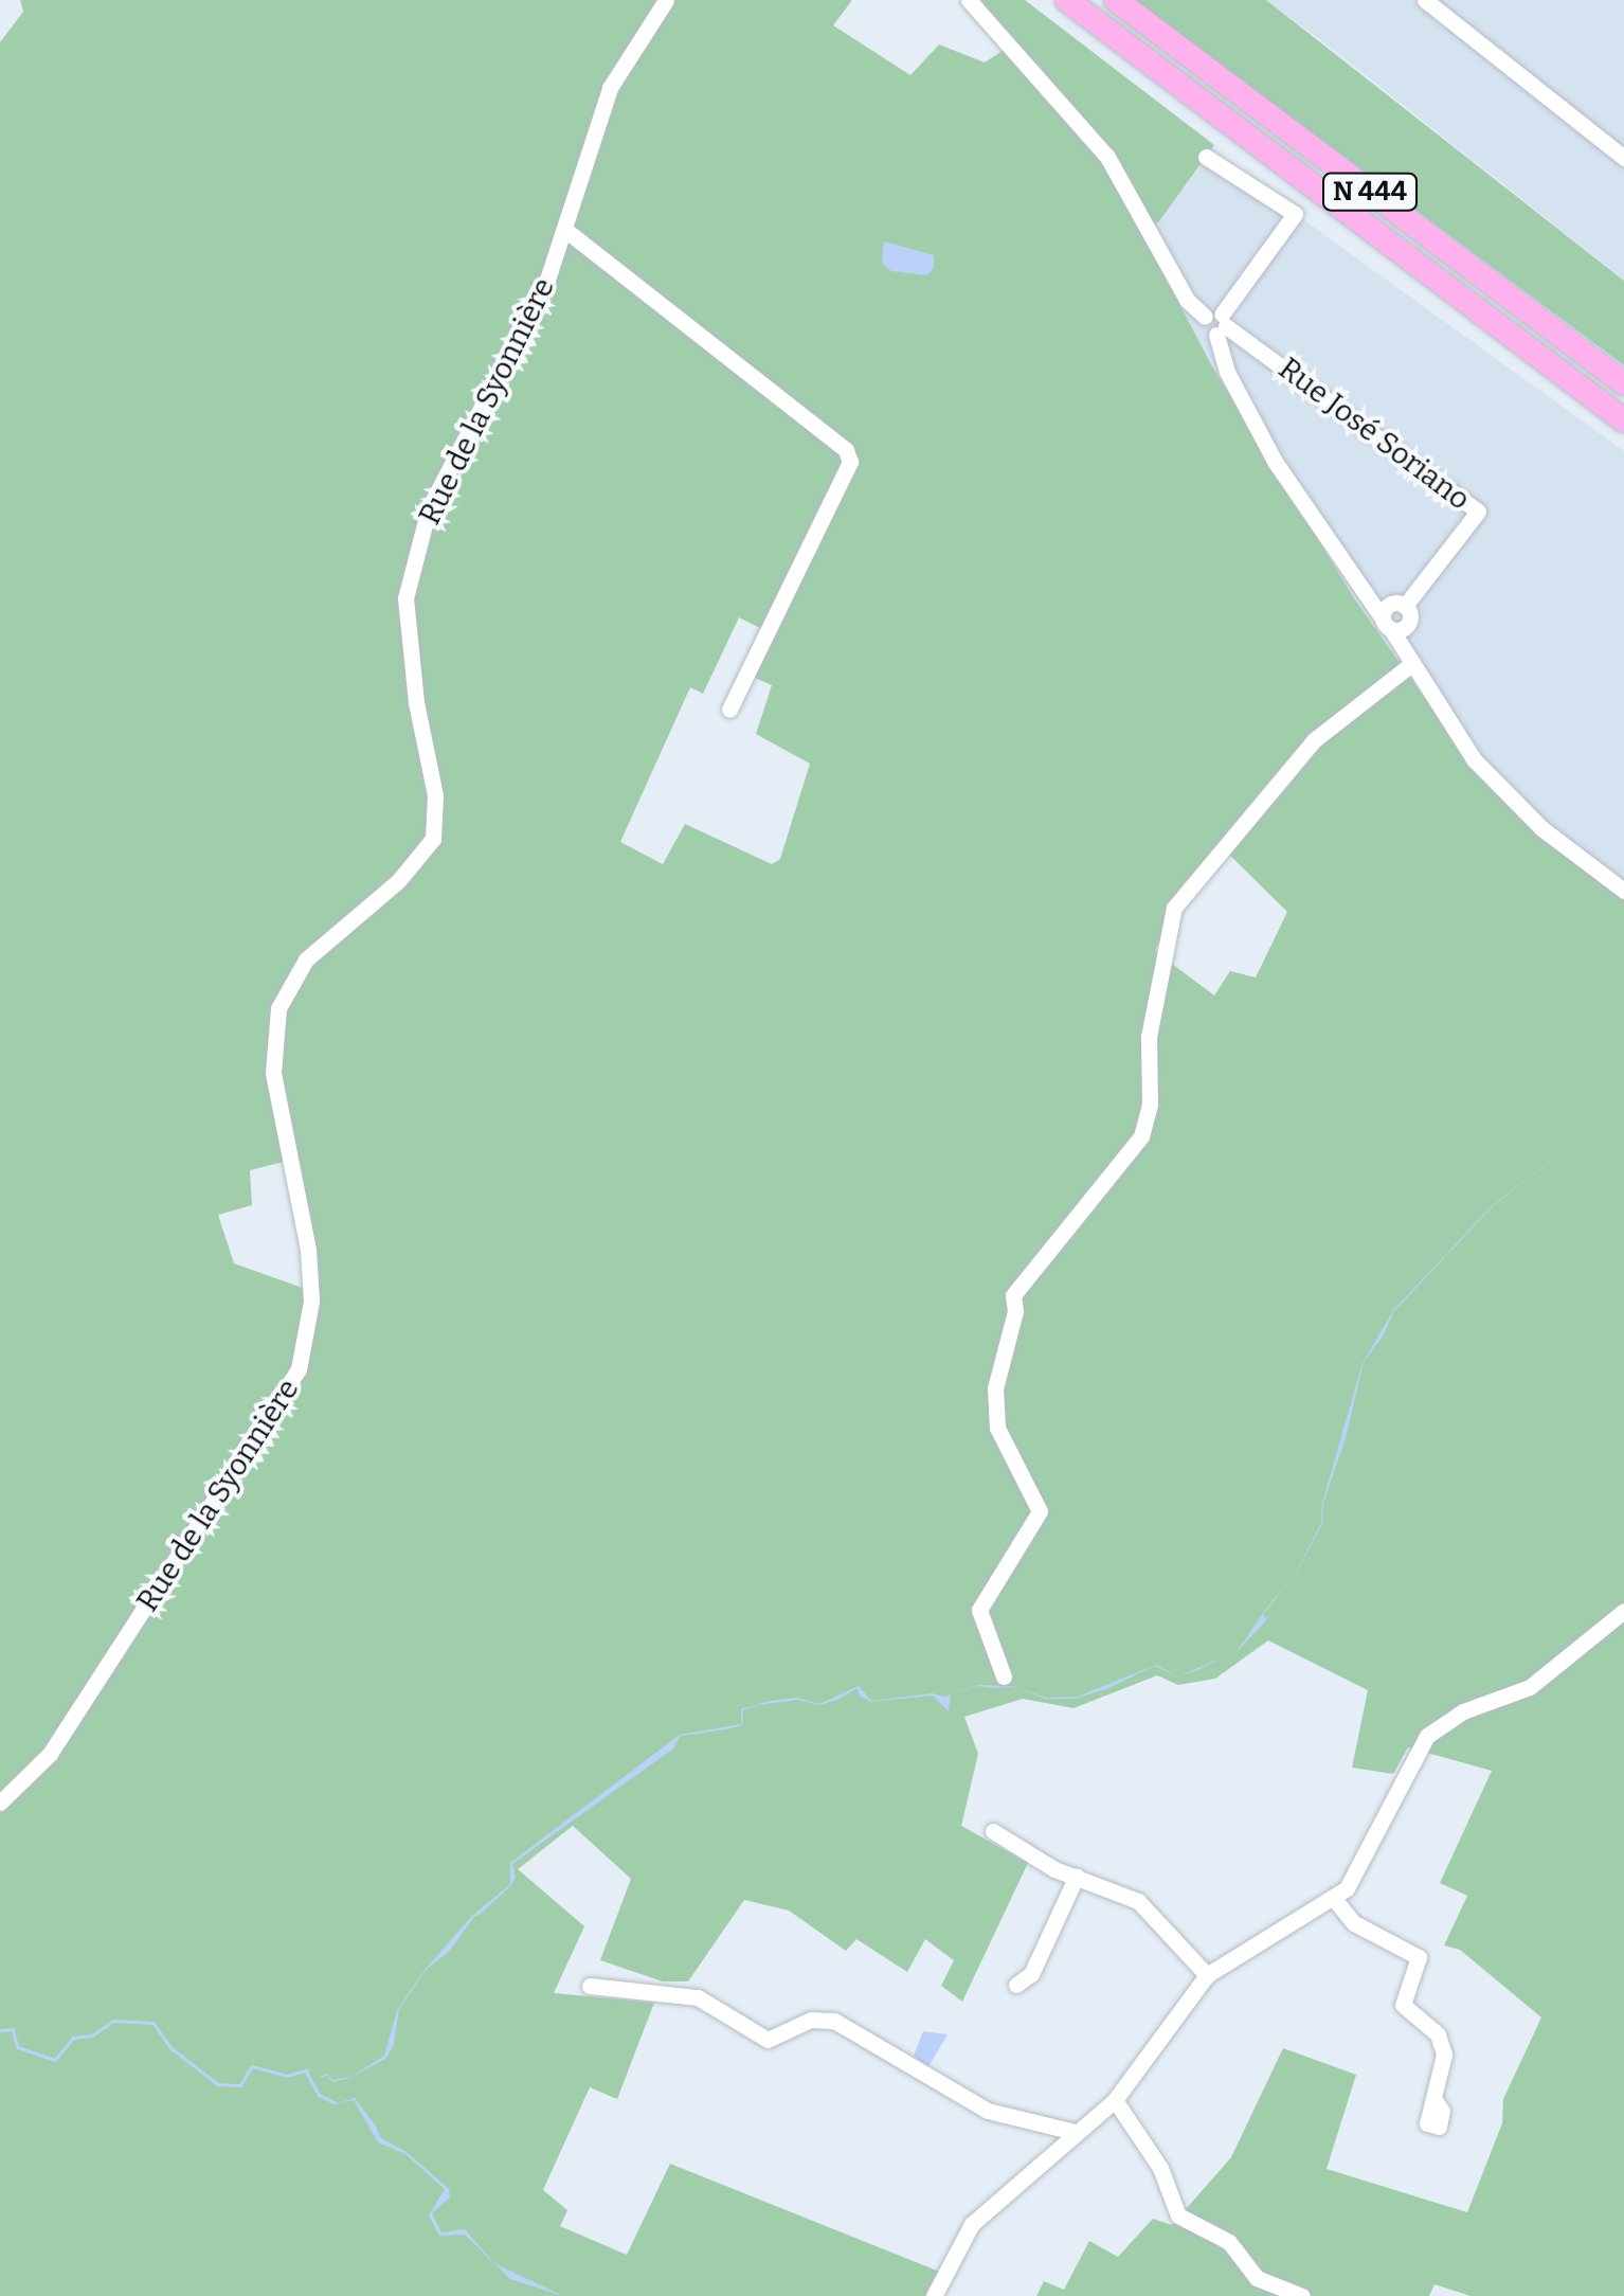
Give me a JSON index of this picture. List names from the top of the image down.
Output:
{
  "streets": {
    "highway": ["N 444"],
    "street": ["Rue de la Syonnière", "Rue José Soriano"]
  }
}
